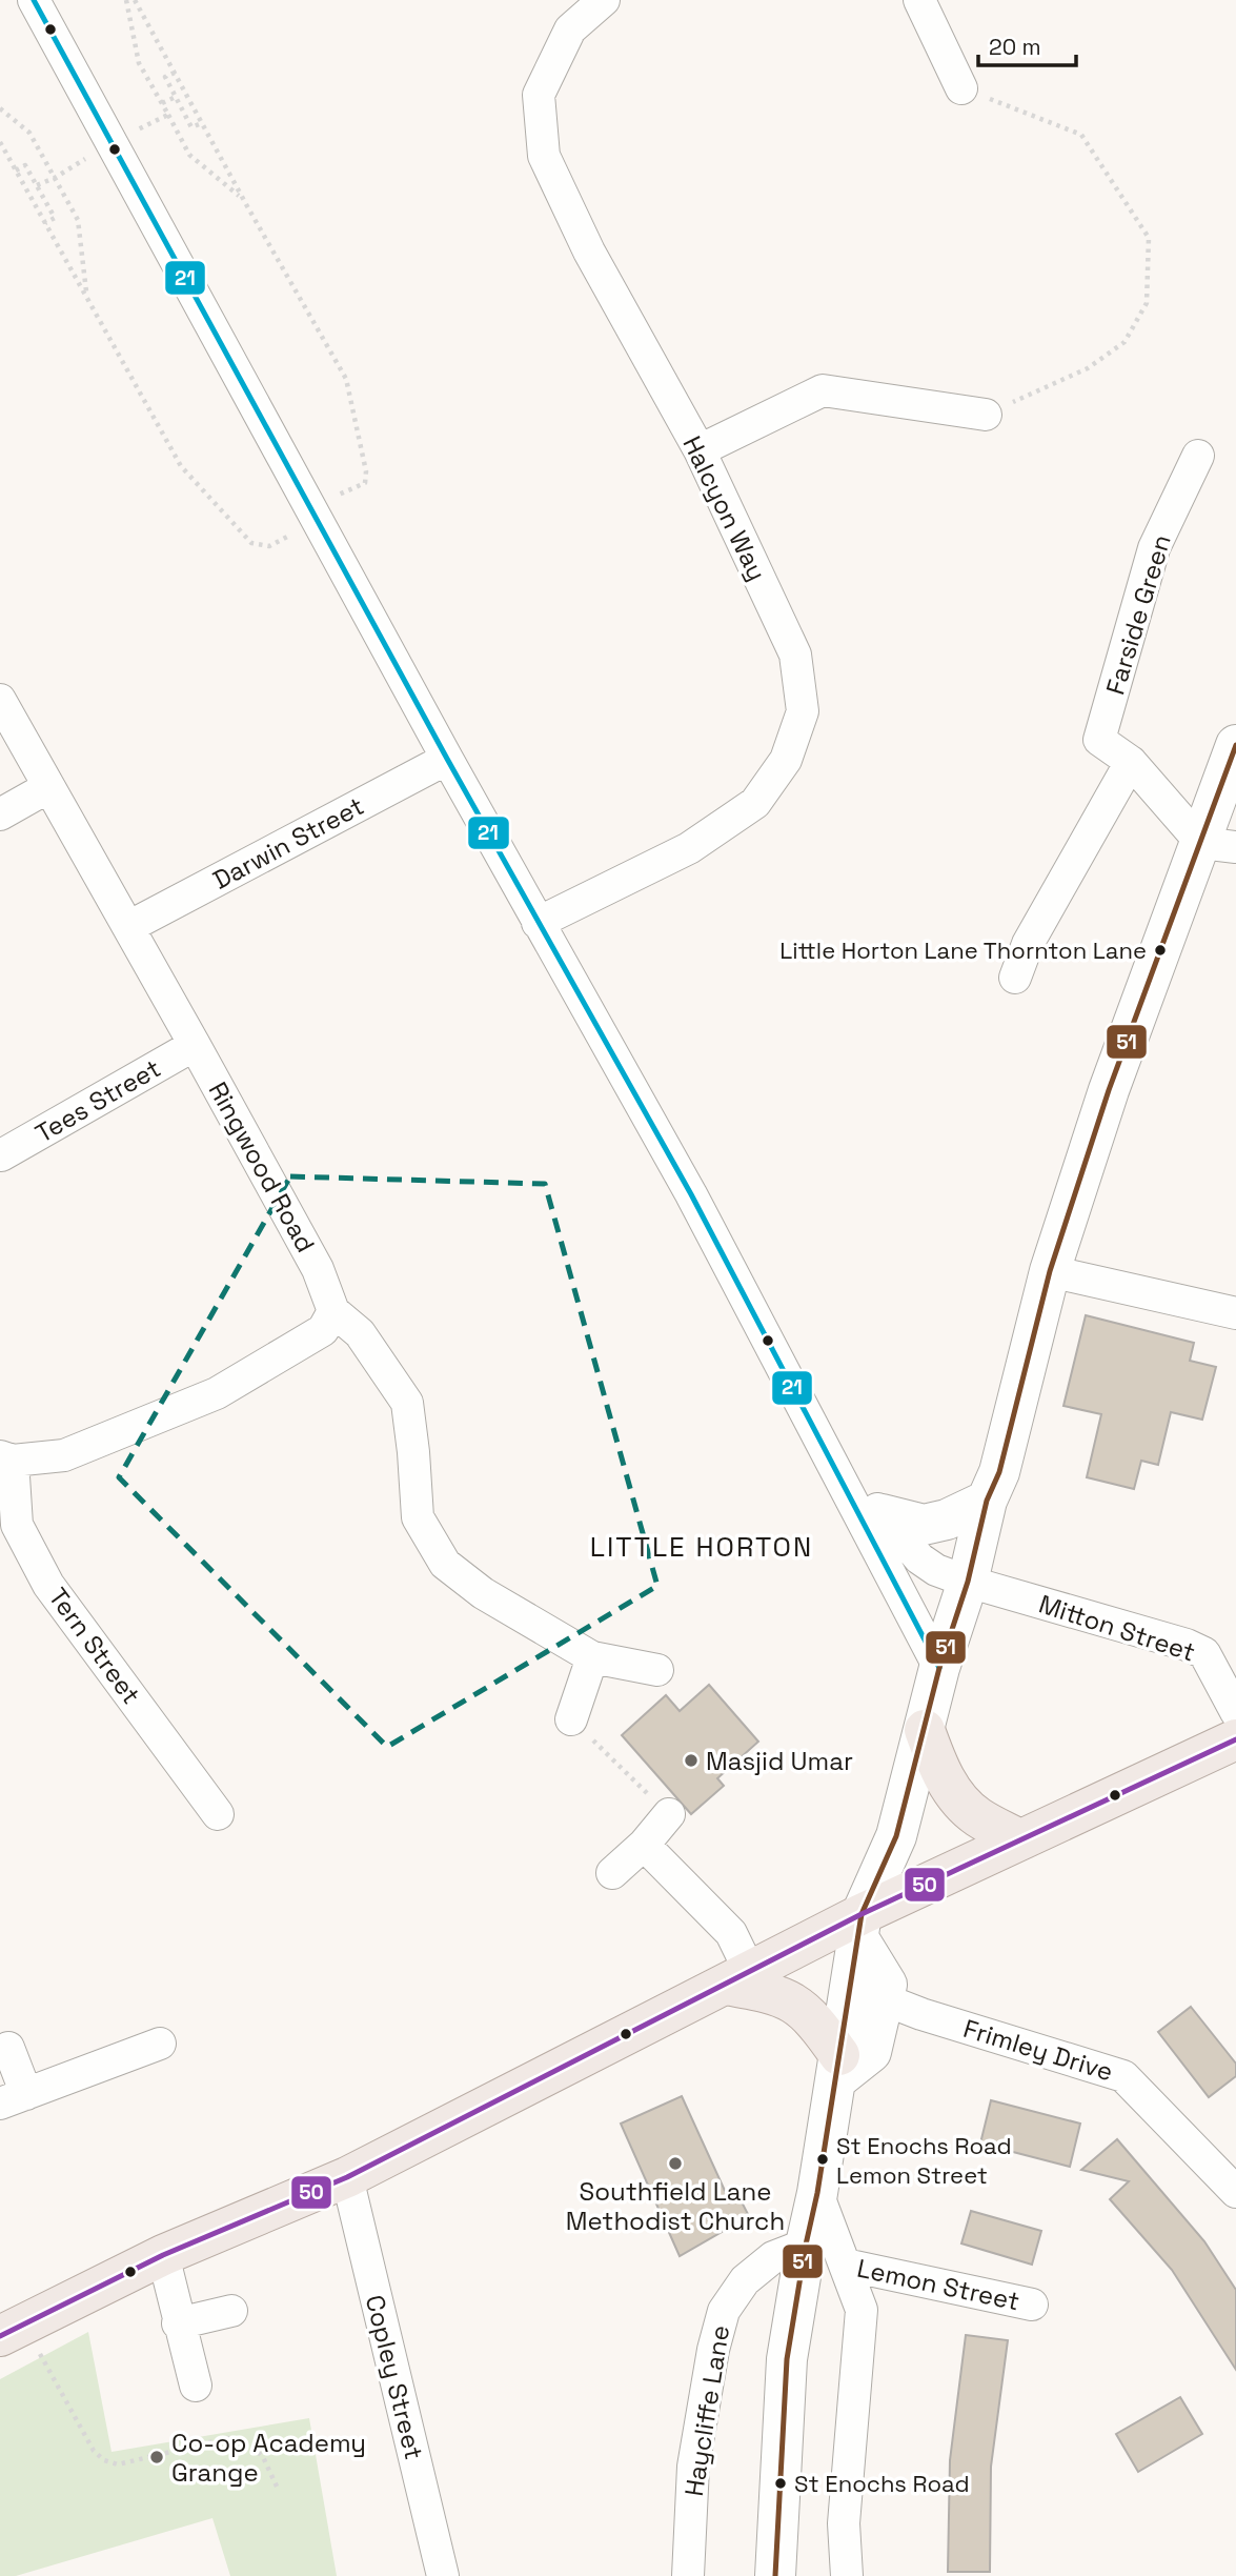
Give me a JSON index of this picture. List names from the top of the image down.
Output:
{
  "streets": {
    "street": [
      "Halcyon Way",
      "Farside Green",
      "Darwin Street",
      "Tees Street",
      "Ringwood Road",
      "Mitton Street",
      "Tern Street",
      "Frimley Drive",
      "Lemon Street",
      "Copley Street",
      "Haycliffe Lane"
    ]
  },
  "crossings": [
    ["Darwin Street", "Ringwood Road"],
    ["Tees Street", "Ringwood Road"]
  ],
  "districts": ["LITTLE HORTON"],
  "places": [
    "Little Horton Lane Thornton Lane",
    "Masjid Umar",
    "St Enochs Road Lemon Street",
    "Southfield Lane Methodist Church",
    "Co-op Academy Grange",
    "St Enochs Road"
  ],
  "lines": ["transit line 21", "transit line 51", "transit line 50"],
  "scale_bar": "20 m"
}
